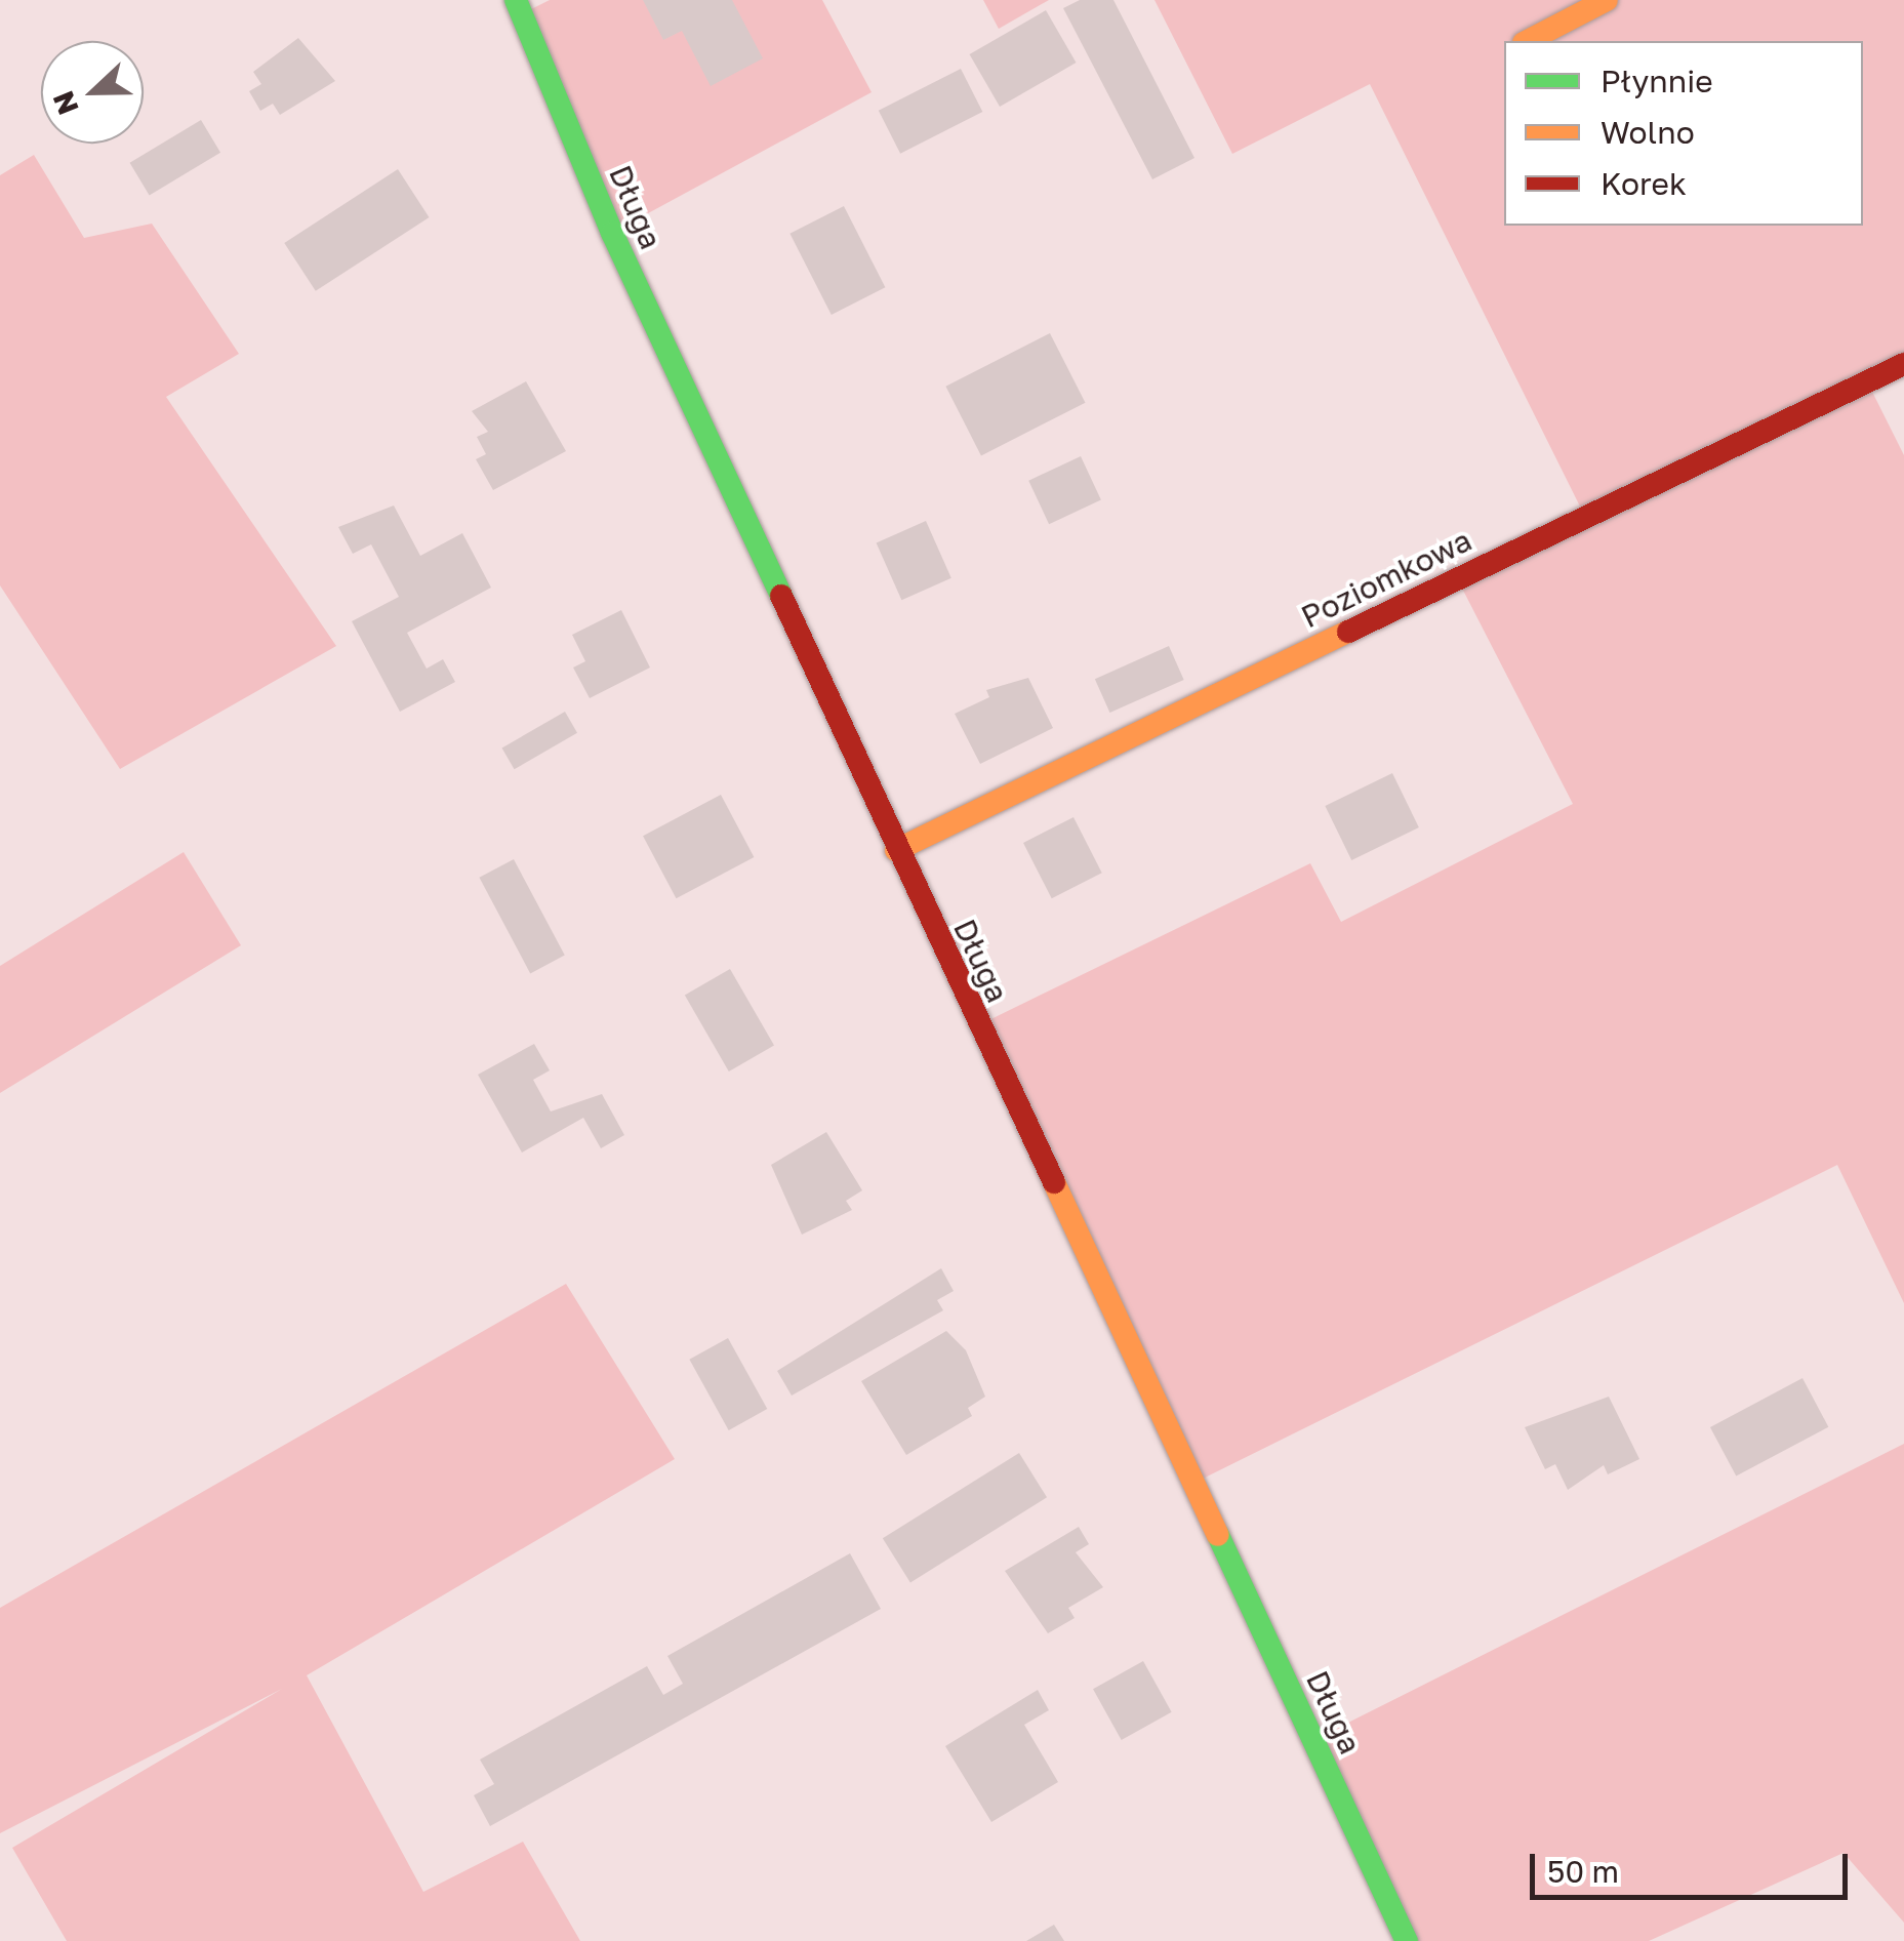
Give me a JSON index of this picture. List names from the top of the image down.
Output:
{
  "streets": {
    "street": ["Długa", "Poziomkowa"]
  },
  "crossings": [
    ["Długa", "Poziomkowa"]
  ],
  "legend": ["Płynnie", "Wolno", "Korek"],
  "scale_bar": "50 m",
  "north": "left"
}
